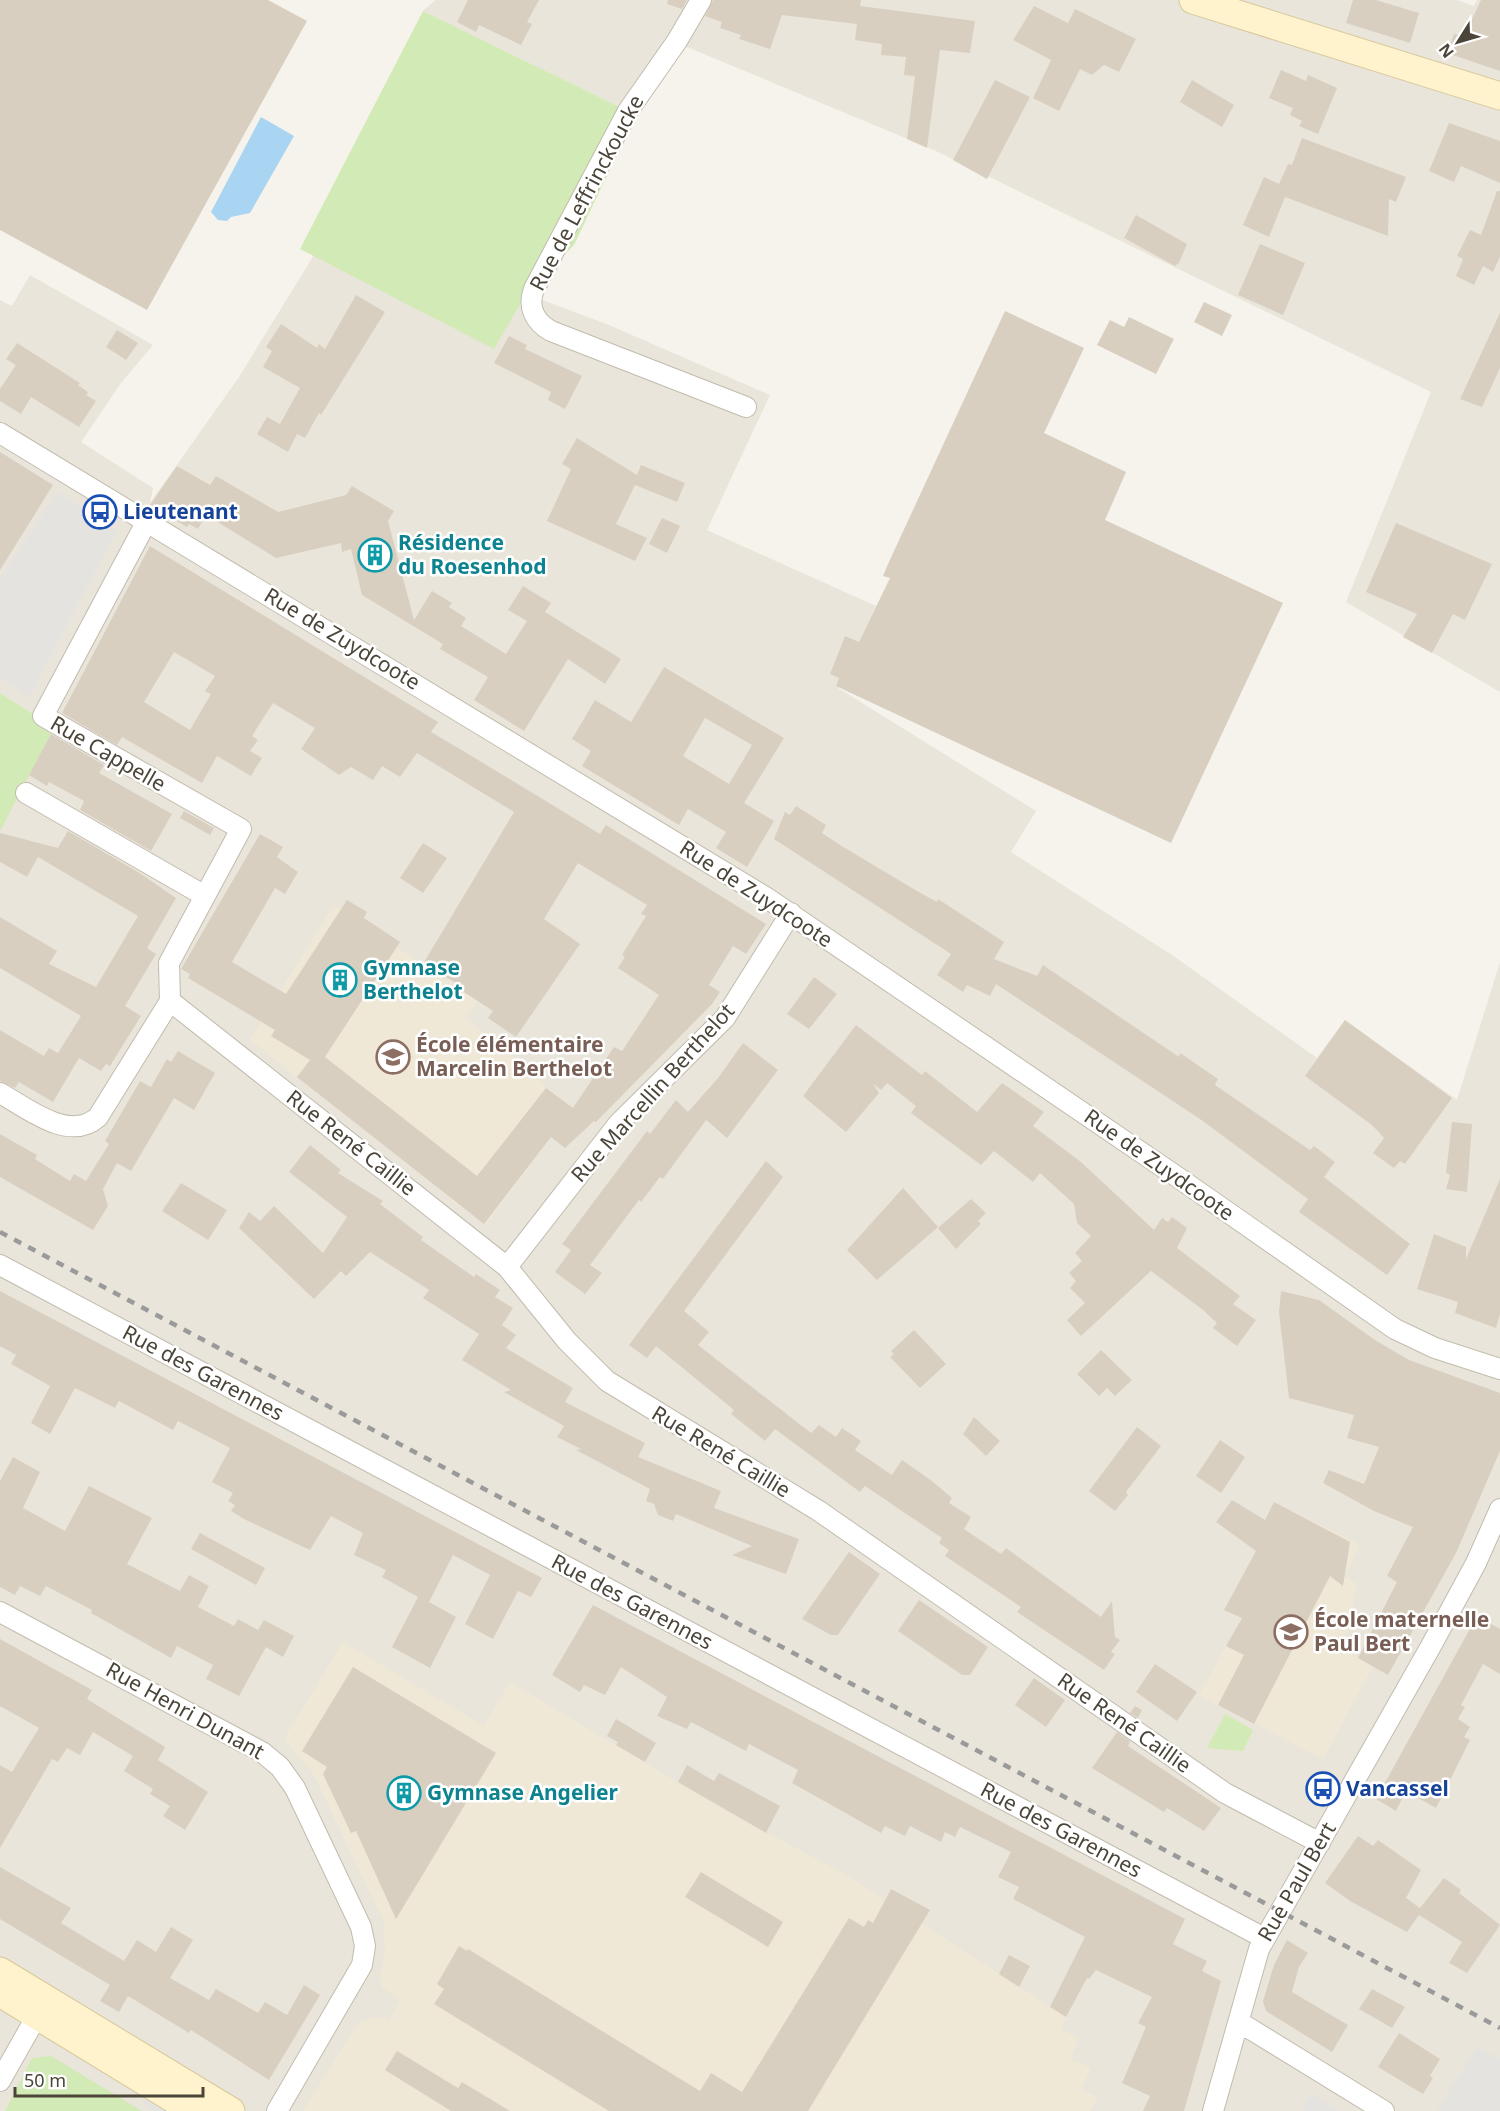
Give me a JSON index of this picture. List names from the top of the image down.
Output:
{
  "streets": {
    "street": [
      "Rue de Leffrinckoucke",
      "Rue de Zuydcoote",
      "Rue Cappelle",
      "Rue Marcellin Berthelot",
      "Rue René Caillie",
      "Rue des Garennes",
      "Rue Henri Dunant",
      "Rue Paul Bert"
    ]
  },
  "crossings": [
    ["Rue de Zuydcoote", "Rue Cappelle"],
    ["Rue de Zuydcoote", "Rue Marcellin Berthelot"],
    ["Rue Marcellin Berthelot", "Rue René Caillie"],
    ["Rue René Caillie", "Rue Paul Bert"],
    ["Rue des Garennes", "Rue Paul Bert"]
  ],
  "places": {
    "bus stop": ["Lieutenant", "Vancassel"],
    "building": ["Résidence du Roesenhod", "Gymnase Berthelot", "Gymnase Angelier"],
    "school or university": ["École élémentaire Marcelin Berthelot", "École maternelle Paul Bert"]
  },
  "scale_bar": "50 m",
  "north": "bottom left"
}
